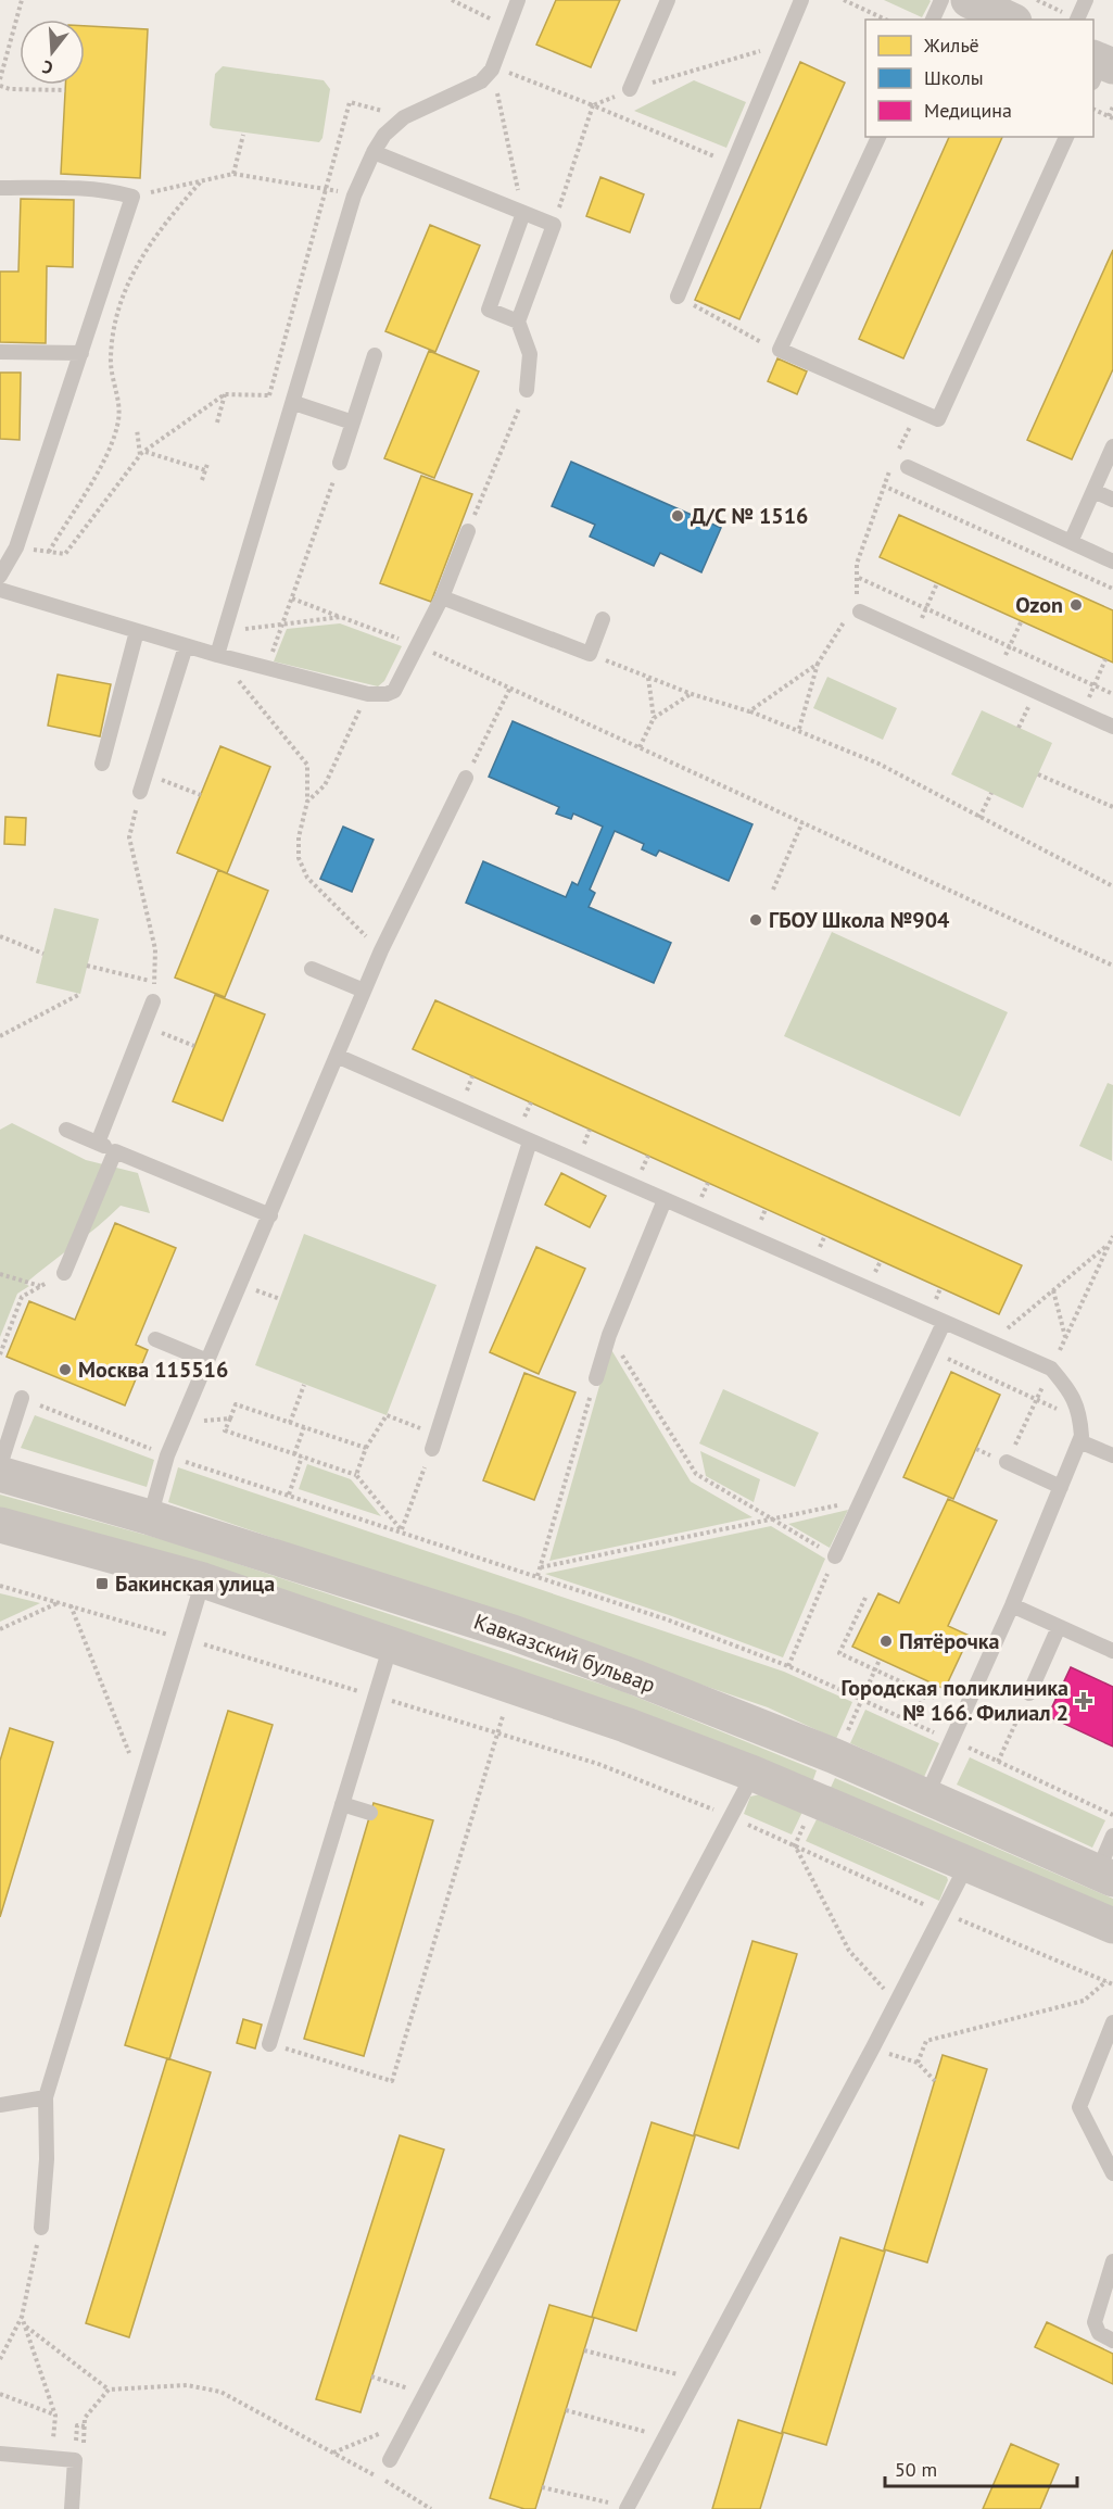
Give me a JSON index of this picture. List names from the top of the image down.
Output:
{
  "streets": {
    "street": ["Кавказский бульвар"]
  },
  "places": {
    "other": [
      "Д/C № 1516",
      "Ozon",
      "ГБОУ Школа №904",
      "Москва 115516",
      "Пятёрочка"
    ],
    "transit": ["Бакинская улица"],
    "health": ["Городская поликлиника № 166. Филиал 2"]
  },
  "legend": ["Жильё", "Школы", "Медицина"],
  "scale_bar": "50 m",
  "north": "bottom"
}
